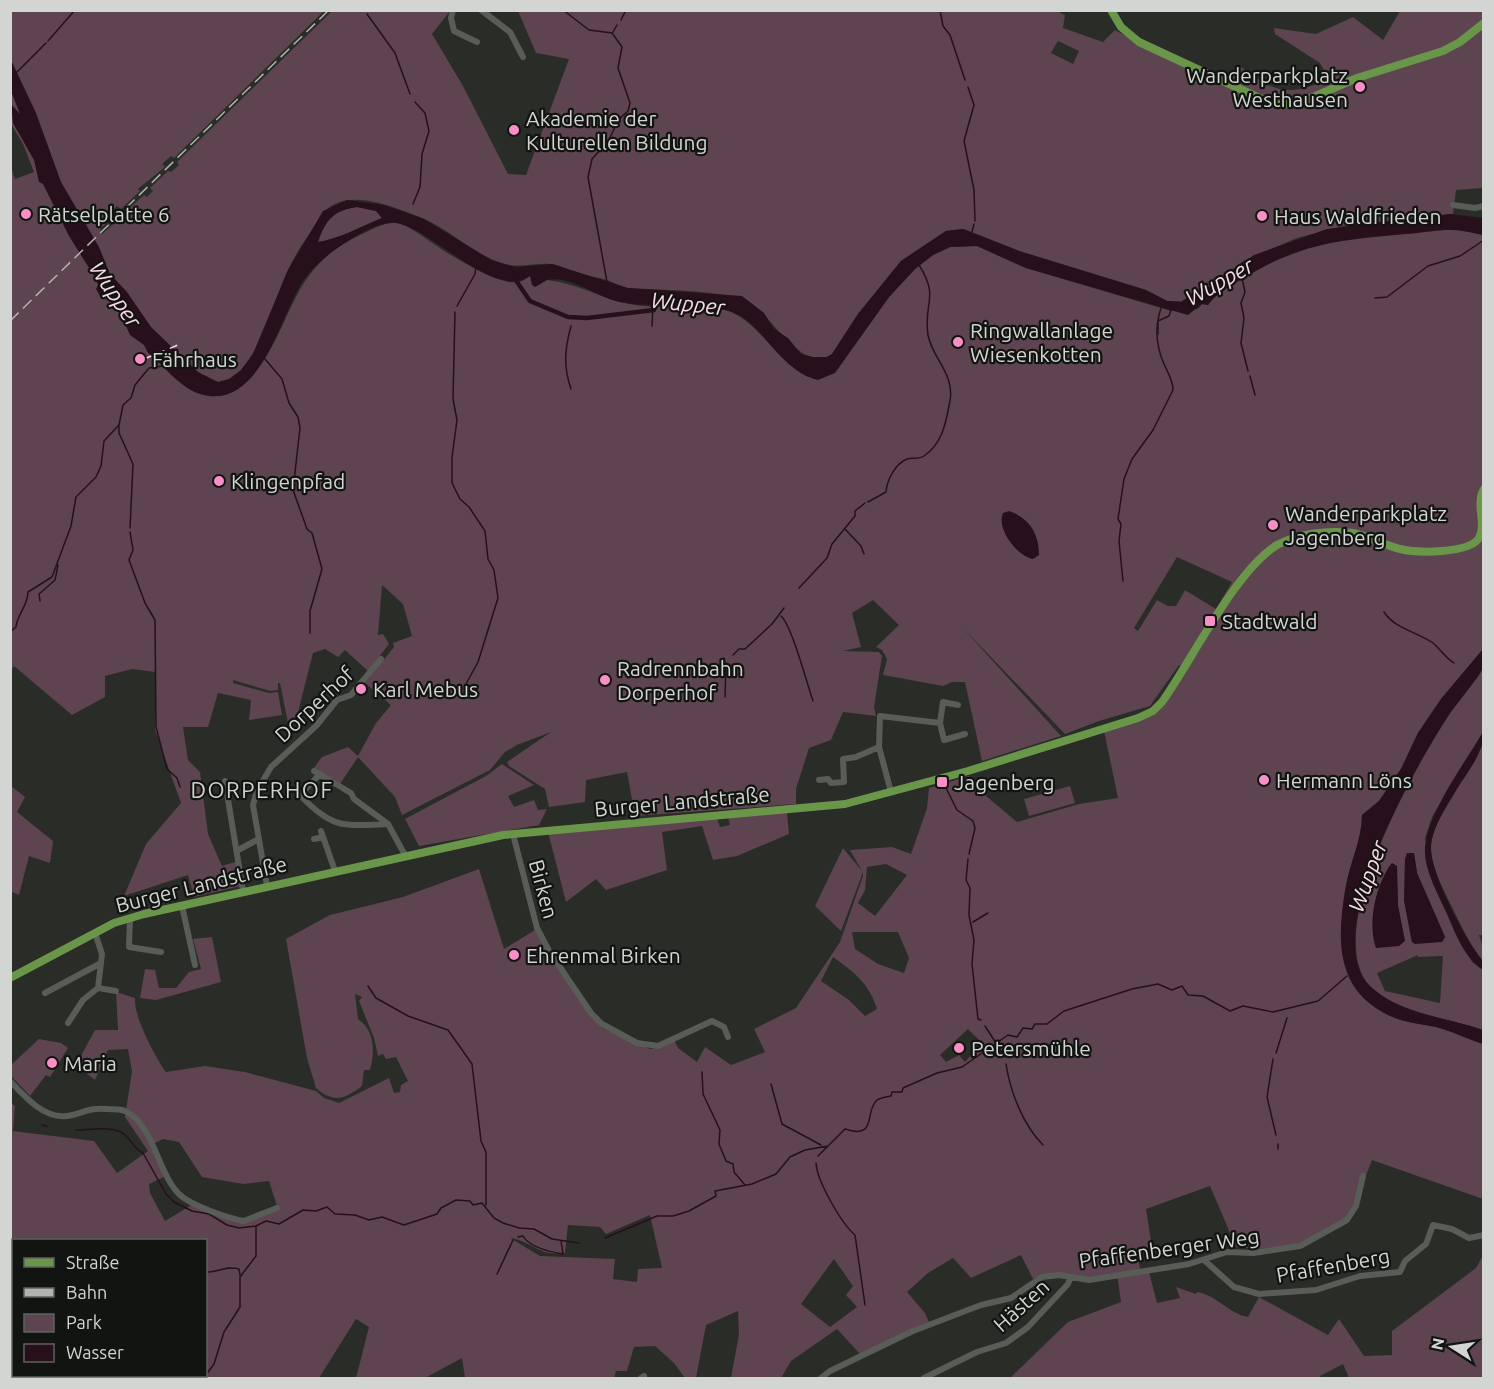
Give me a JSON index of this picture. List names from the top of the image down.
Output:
{
  "streets": {
    "main road": ["Burger Landstraße"],
    "street": [
      "Dorperhof",
      "Birken",
      "Pfaffenberger Weg",
      "Pfaffenberg",
      "Hästen"
    ]
  },
  "crossings": [
    ["Dorperhof", "Burger Landstraße"],
    ["Burger Landstraße", "Birken"],
    ["Pfaffenberger Weg", "Pfaffenberg"],
    ["Pfaffenberger Weg", "Hästen"]
  ],
  "districts": ["DORPERHOF"],
  "water": ["Wupper"],
  "places": {
    "other": [
      "Wanderparkplatz Westhausen",
      "Akademie der Kulturellen Bildung",
      "Rätselplatte 6",
      "Haus Waldfrieden",
      "Ringwallanlage Wiesenkotten",
      "Fährhaus",
      "Klingenpfad",
      "Wanderparkplatz Jagenberg",
      "Radrennbahn Dorperhof",
      "Karl Mebus",
      "Hermann Löns",
      "Ehrenmal Birken",
      "Petersmühle",
      "Maria"
    ],
    "transit": ["Stadtwald", "Jagenberg"]
  },
  "legend": [
    "Straße",
    "Bahn",
    "Park",
    "Wasser"
  ],
  "north": "left"
}
